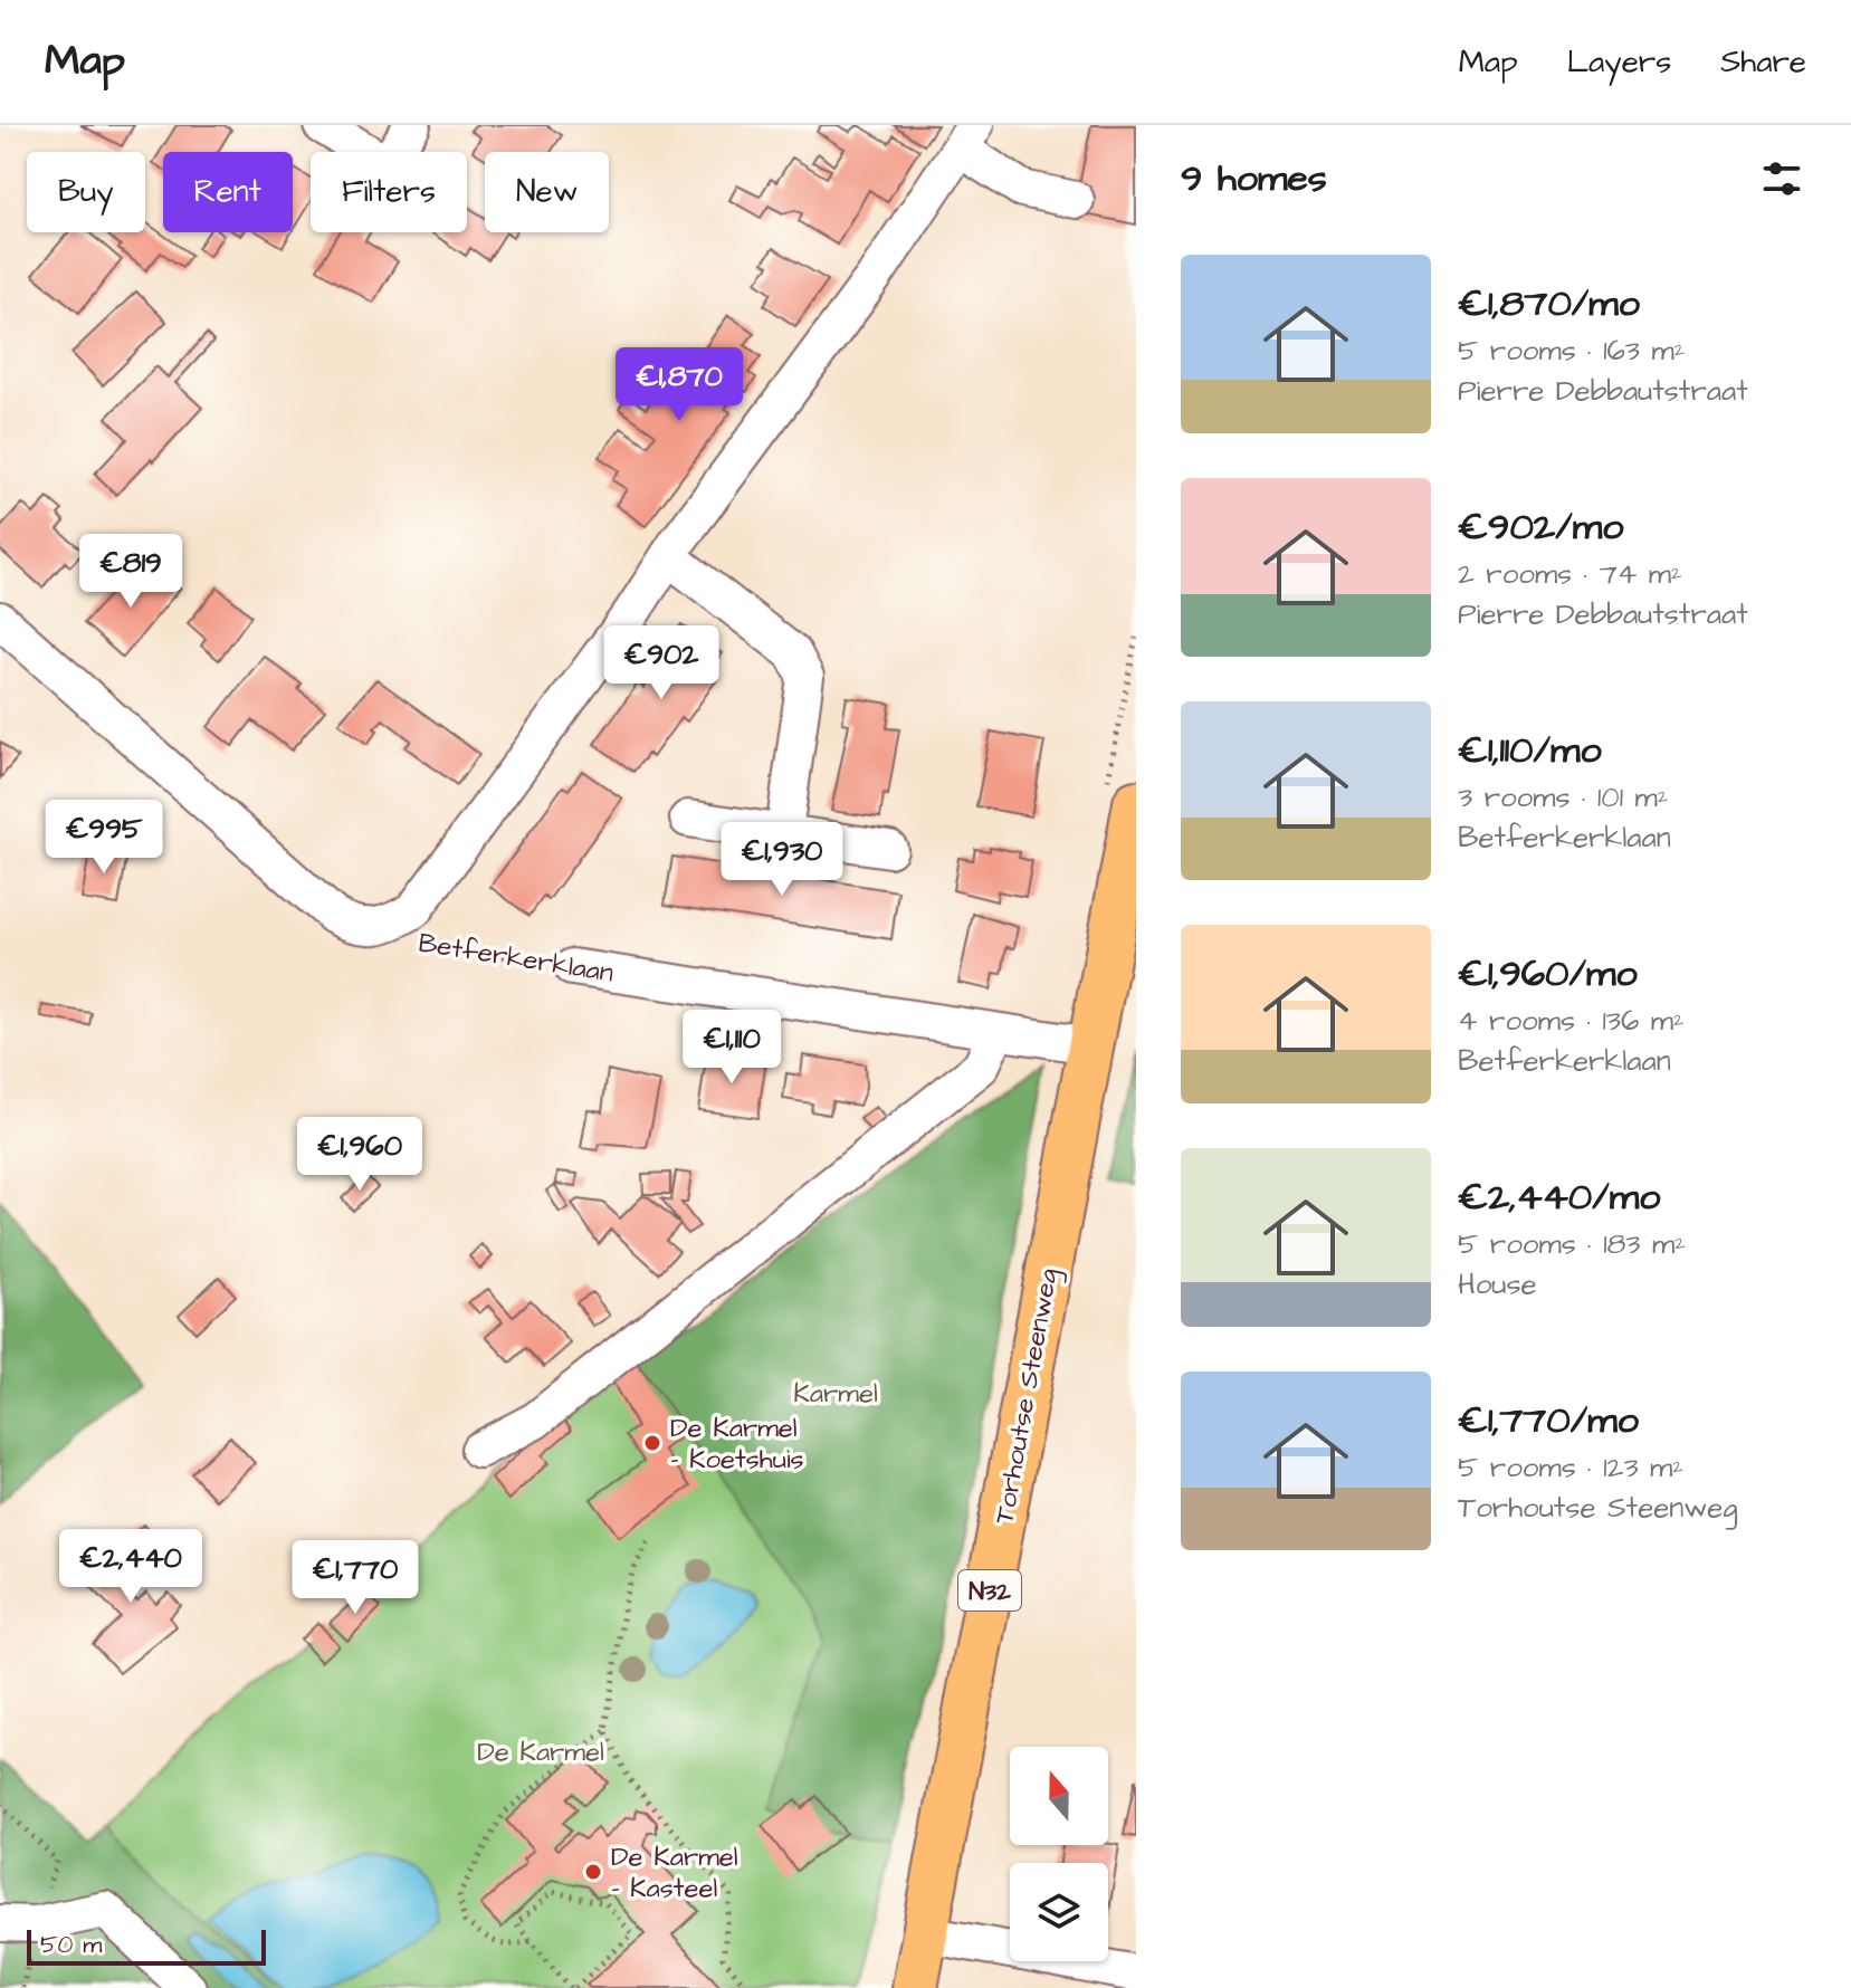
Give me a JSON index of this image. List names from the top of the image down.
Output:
{
  "streets": {
    "main road": ["Torhoutse Steenweg", "N32"],
    "street": ["Betferkerklaan"]
  },
  "crossings": [
    ["Betferkerklaan", "Torhoutse Steenweg"]
  ],
  "parks": ["Karmel", "De Karmel"],
  "places": ["De Karmel - Koetshuis", "De Karmel - Kasteel"],
  "scale_bar": "50 m",
  "north": "top",
  "page": {
    "header": "Map",
    "nav": ["Map", "Layers", "Share"],
    "heading": "9 homes",
    "chip": [
      "Buy",
      "Rent",
      "Filters",
      "New"
    ],
    "list": [
      {
        "name": "€1,870/mo",
        "note": "5 rooms · 163 m² · Pierre Debbautstraat"
      },
      {
        "name": "€902/mo",
        "note": "2 rooms · 74 m² · Pierre Debbautstraat"
      },
      {
        "name": "€1,110/mo",
        "note": "3 rooms · 101 m² · Betferkerklaan"
      },
      {
        "name": "€1,960/mo",
        "note": "4 rooms · 136 m² · Betferkerklaan"
      },
      {
        "name": "€2,440/mo",
        "note": "5 rooms · 183 m² · House"
      },
      {
        "name": "€1,770/mo",
        "note": "5 rooms · 123 m² · Torhoutse Steenweg"
      }
    ],
    "price": [
      "€1,870",
      "€819",
      "€902",
      "€995",
      "€1,930",
      "€1,110",
      "€1,960",
      "€2,440",
      "€1,770"
    ],
    "scale": "50 m"
  }
}
